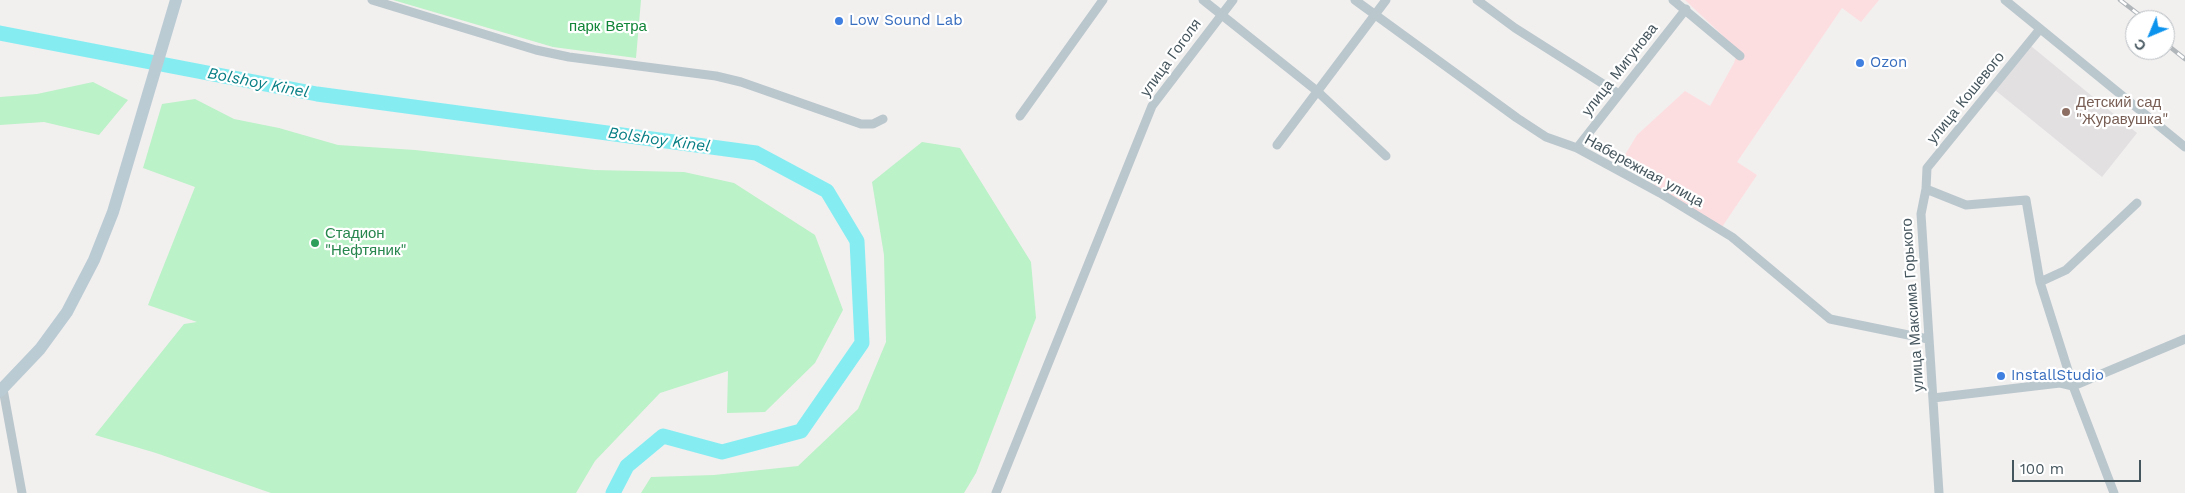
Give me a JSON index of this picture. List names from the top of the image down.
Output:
{
  "streets": {
    "street": [
      "улица Гоголя",
      "улица Мигунова",
      "улица Кошевого",
      "Набережная улица",
      "улица Максима Горького"
    ]
  },
  "crossings": [
    ["улица Мигунова", "Набережная улица"],
    ["улица Кошевого", "улица Максима Горького"],
    ["Набережная улица", "улица Максима Горького"]
  ],
  "water": ["Bolshoy Kinel"],
  "parks": ["парк Ветра"],
  "places": [
    "Low Sound Lab",
    "Ozon",
    "Детский сад \"Журавушка\"",
    "Стадион \"Нефтяник\"",
    "InstallStudio"
  ],
  "scale_bar": "100 m",
  "north": "bottom left"
}
